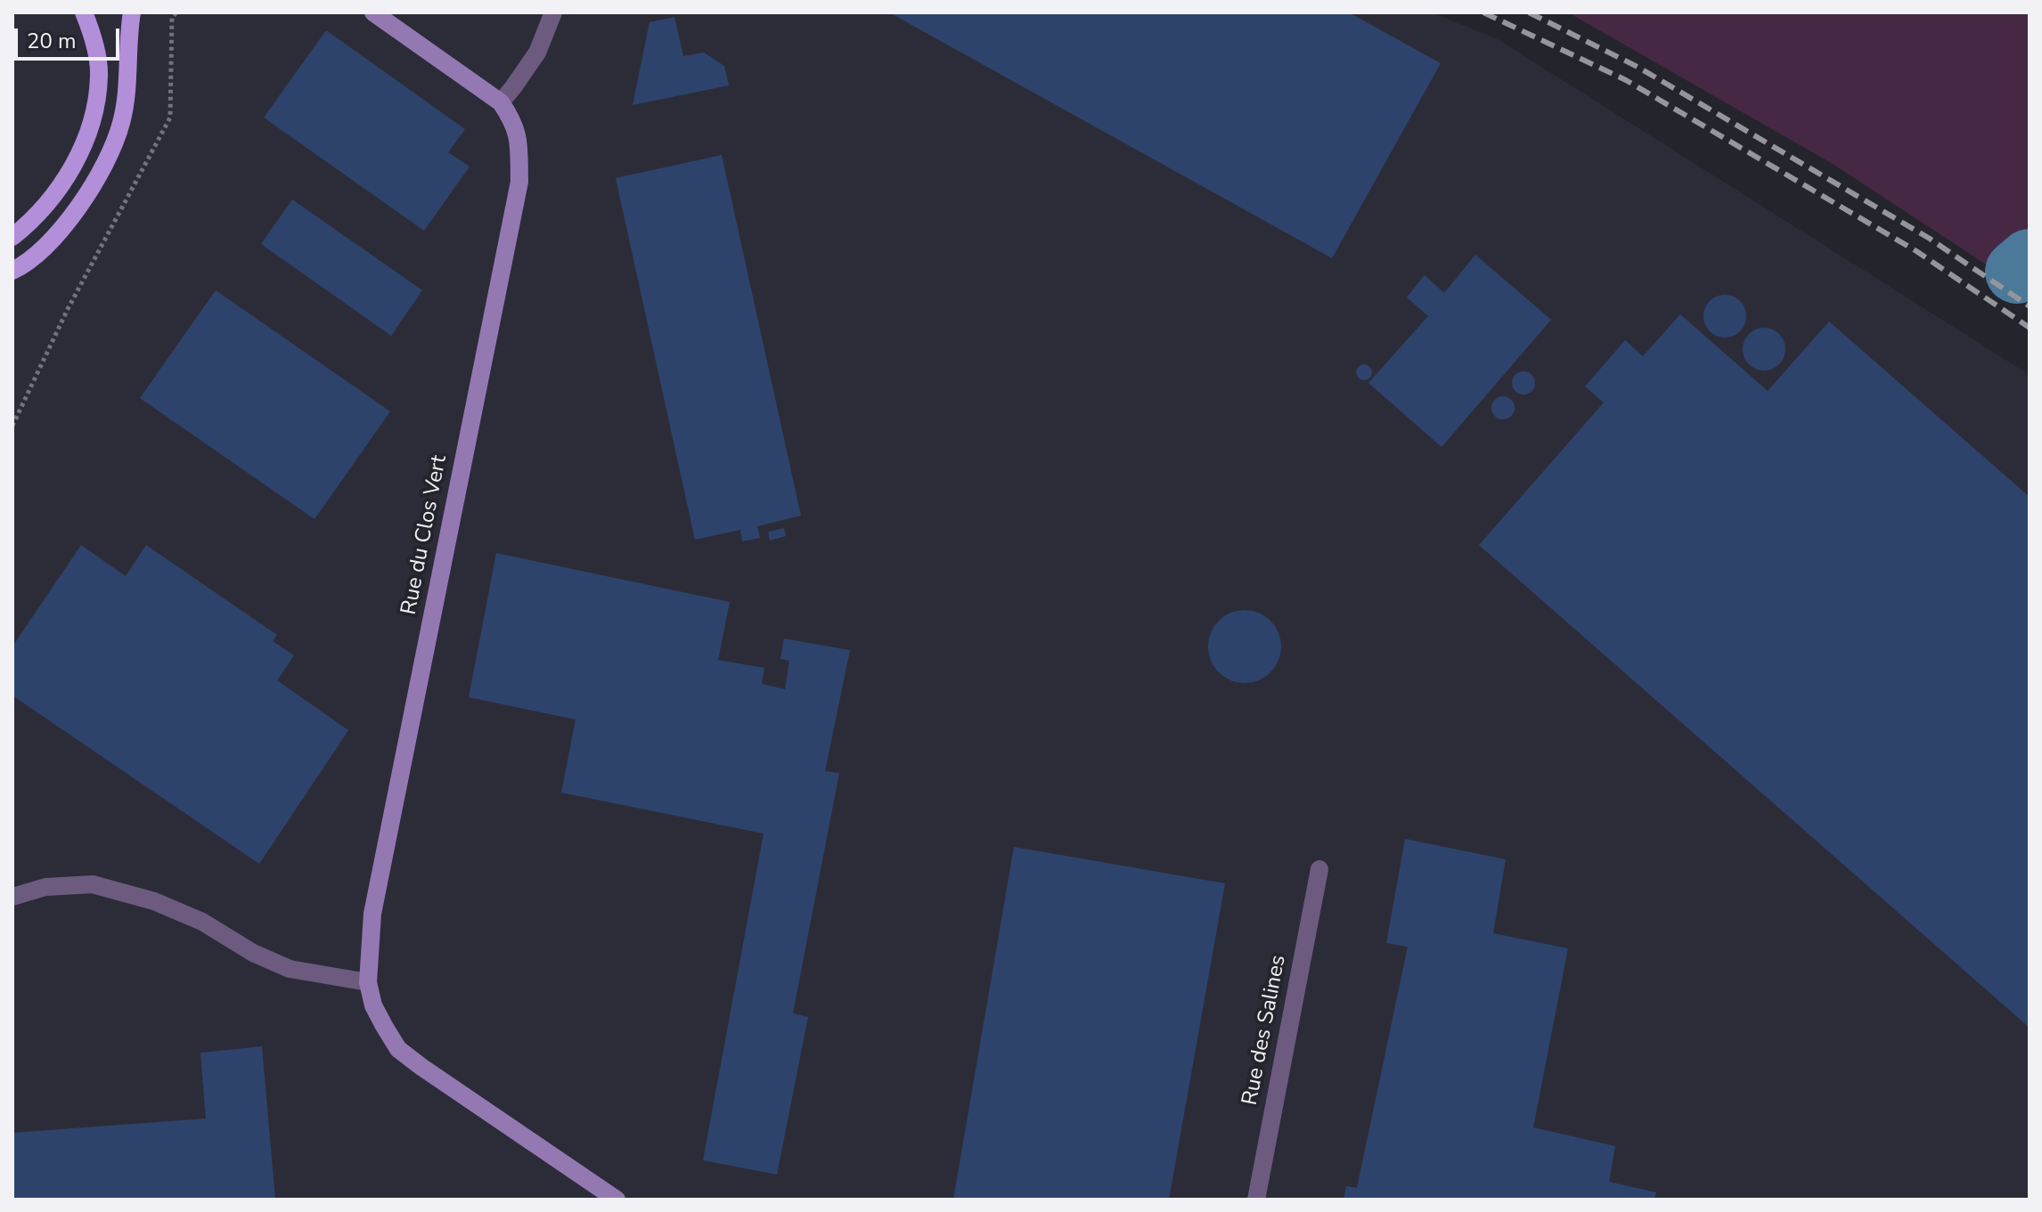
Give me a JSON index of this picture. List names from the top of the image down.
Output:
{
  "streets": {
    "street": ["Rue du Clos Vert", "Rue des Salines"]
  },
  "scale_bar": "20 m"
}
